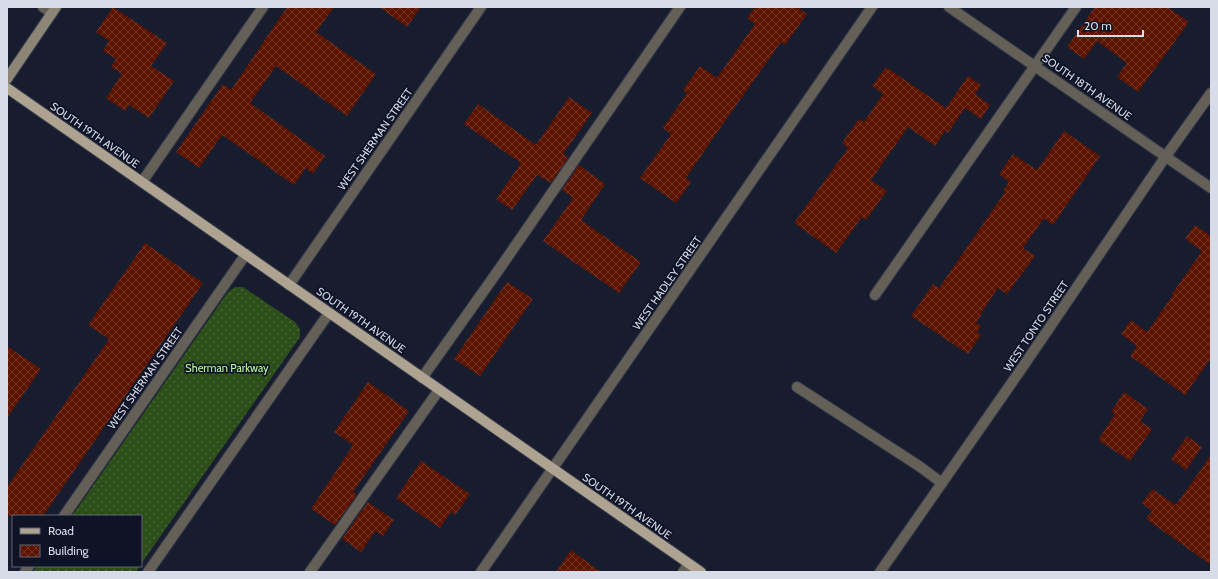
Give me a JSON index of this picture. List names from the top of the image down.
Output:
{
  "streets": {
    "main road": ["SOUTH 19TH AVENUE"],
    "street": [
      "SOUTH 18TH AVENUE",
      "WEST SHERMAN STREET",
      "WEST HADLEY STREET",
      "WEST TONTO STREET"
    ]
  },
  "crossings": [
    ["SOUTH 18TH AVENUE", "WEST TONTO STREET"],
    ["SOUTH 19TH AVENUE", "WEST SHERMAN STREET"],
    ["SOUTH 19TH AVENUE", "WEST HADLEY STREET"]
  ],
  "parks": ["Sherman Parkway"],
  "legend": ["Road", "Building"],
  "scale_bar": "20 m"
}
